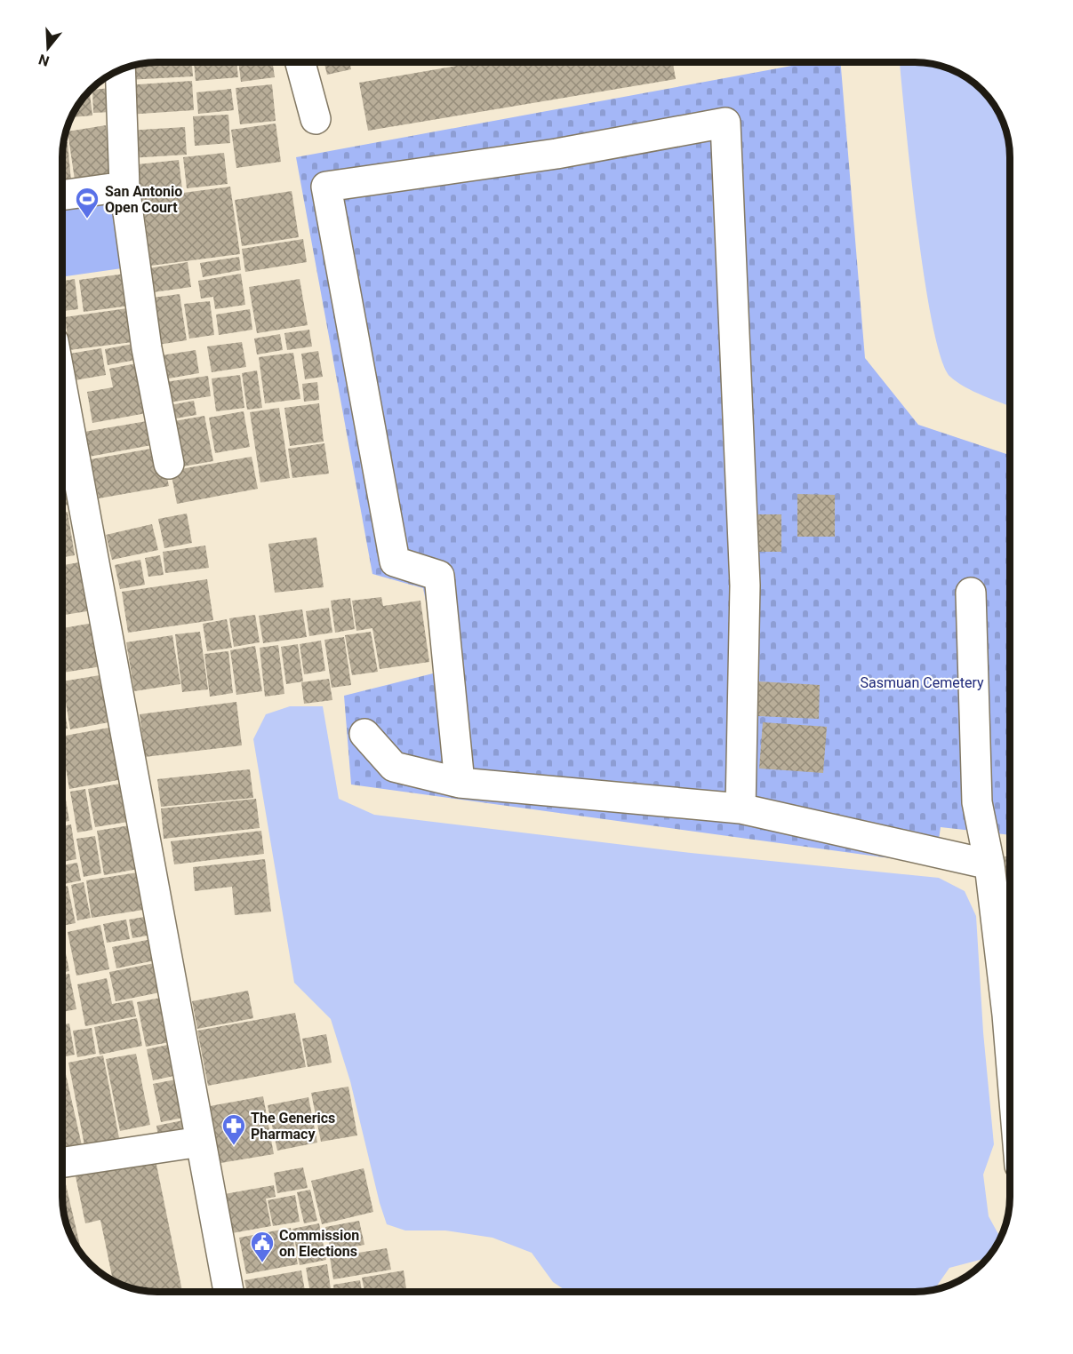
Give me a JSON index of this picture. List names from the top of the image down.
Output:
{
  "parks": ["Sasmuan Cemetery"],
  "places": {
    "sports": ["San Antonio Open Court"],
    "pharmacy": ["The Generics Pharmacy"],
    "public building": ["Commission on Elections"]
  },
  "north": "bottom"
}
